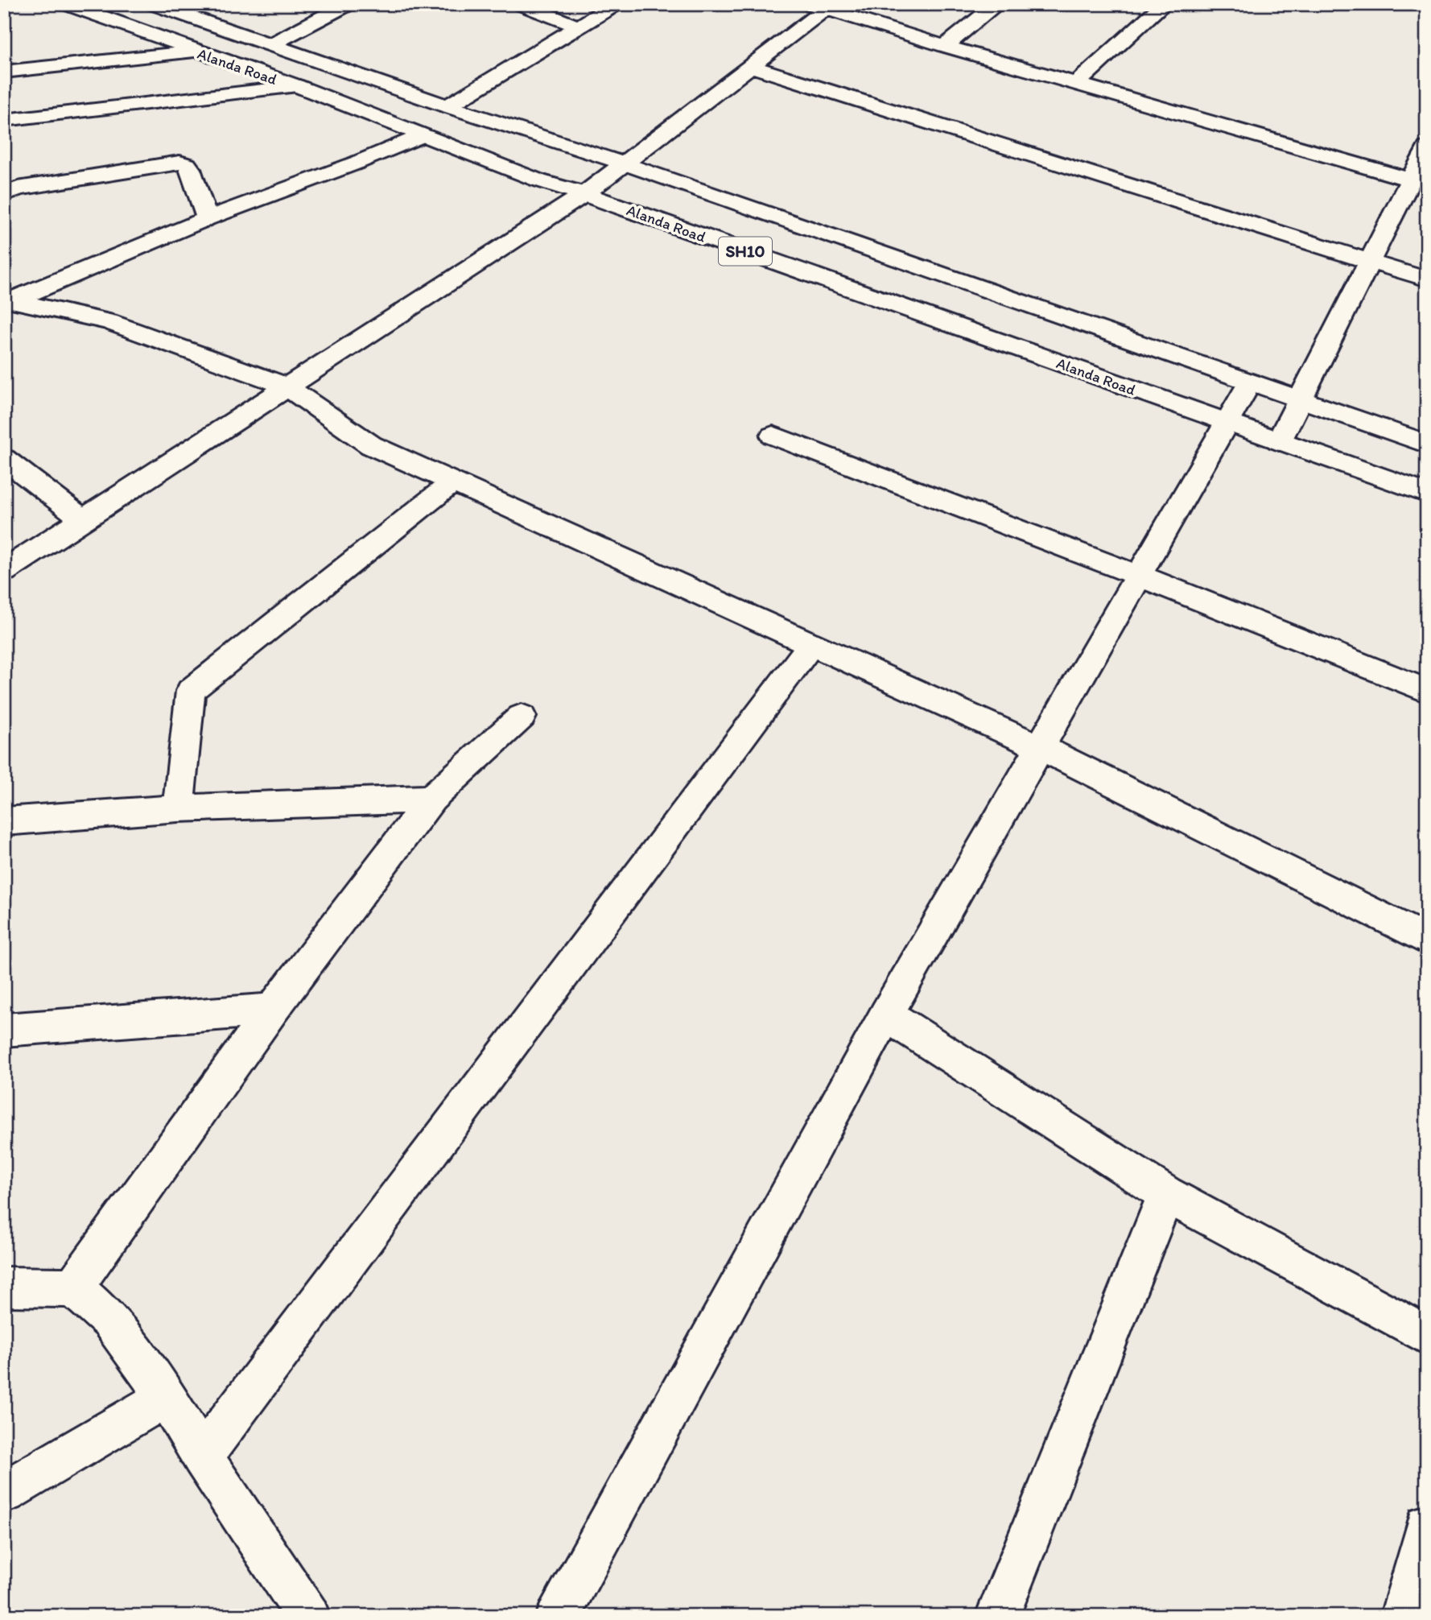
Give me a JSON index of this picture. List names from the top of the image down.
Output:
{
  "streets": {
    "street": ["Alanda Road", "SH10"]
  }
}
